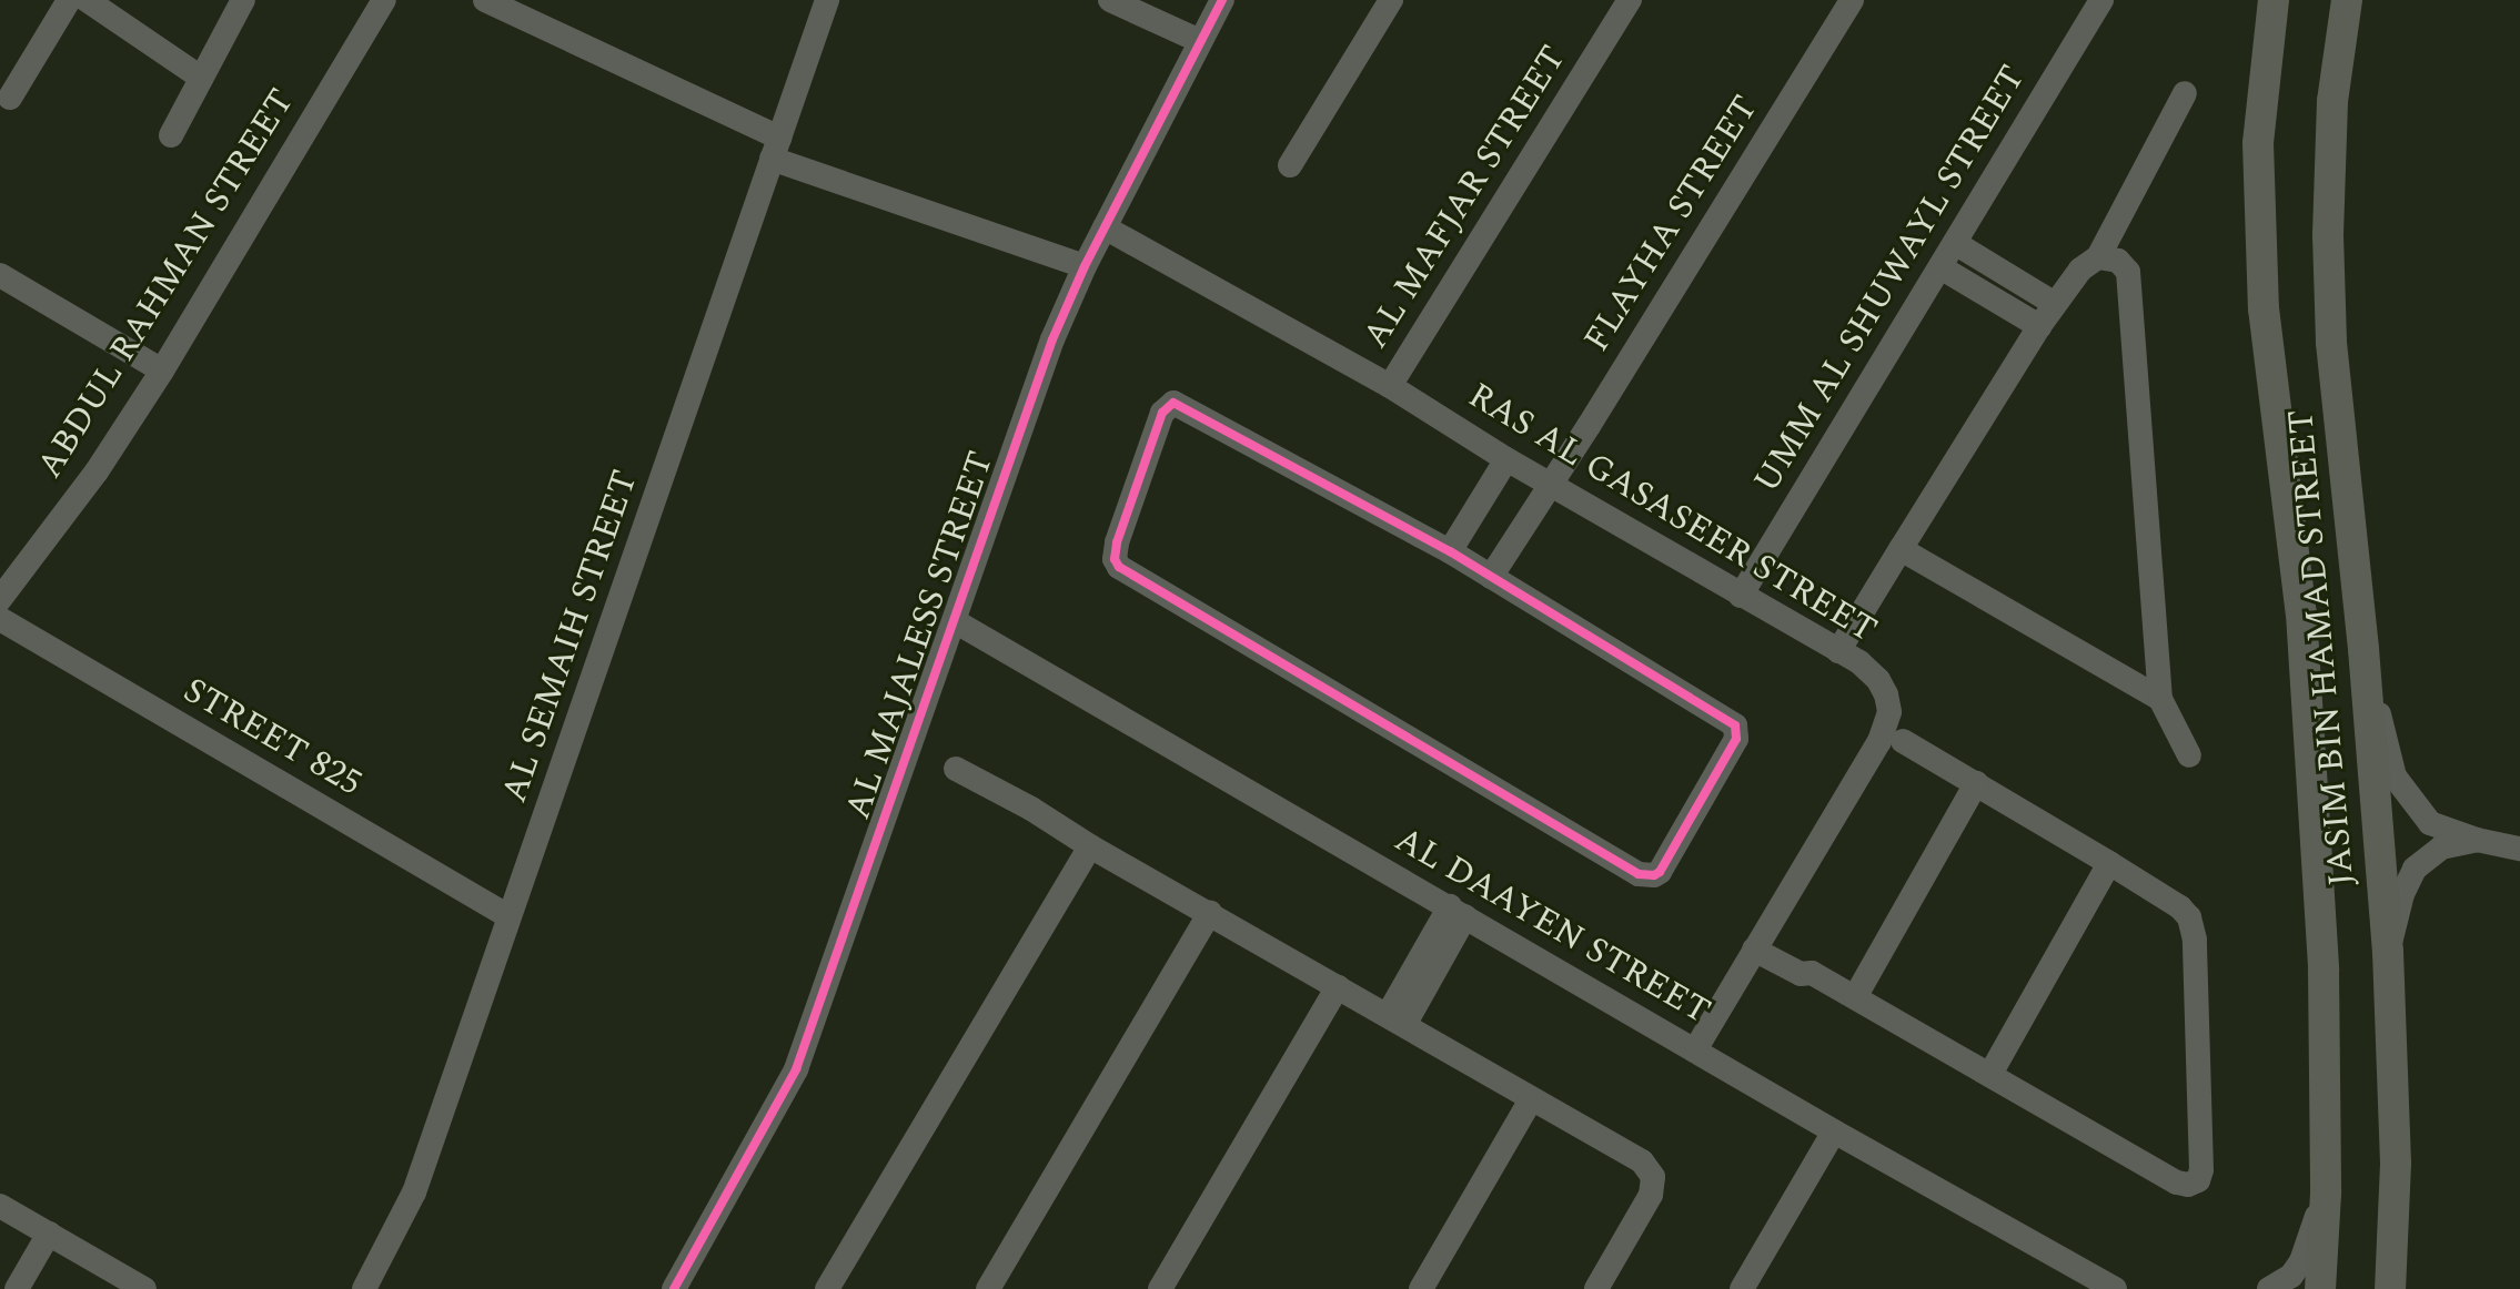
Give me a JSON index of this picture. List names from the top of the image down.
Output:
{
  "streets": {
    "main road": ["JASIM BIN HAMAD STREET"],
    "street": [
      "AL MAFJAR STREET",
      "FLAYHA STREET",
      "UMM AL SHUWAYL STREET",
      "ABDUL RAHMAN STREET",
      "RAS AL GASASEER STREET",
      "AL MAJALESS STREET",
      "AL SEMAIH STREET",
      "STREET 825",
      "AL DAAYEN STREET"
    ]
  },
  "crossings": [
    ["AL MAFJAR STREET", "RAS AL GASASEER STREET"],
    ["FLAYHA STREET", "RAS AL GASASEER STREET"],
    ["UMM AL SHUWAYL STREET", "RAS AL GASASEER STREET"],
    ["RAS AL GASASEER STREET", "AL MAJALESS STREET"],
    ["RAS AL GASASEER STREET", "AL DAAYEN STREET"],
    ["AL MAJALESS STREET", "AL DAAYEN STREET"],
    ["AL SEMAIH STREET", "STREET 825"]
  ]
}
